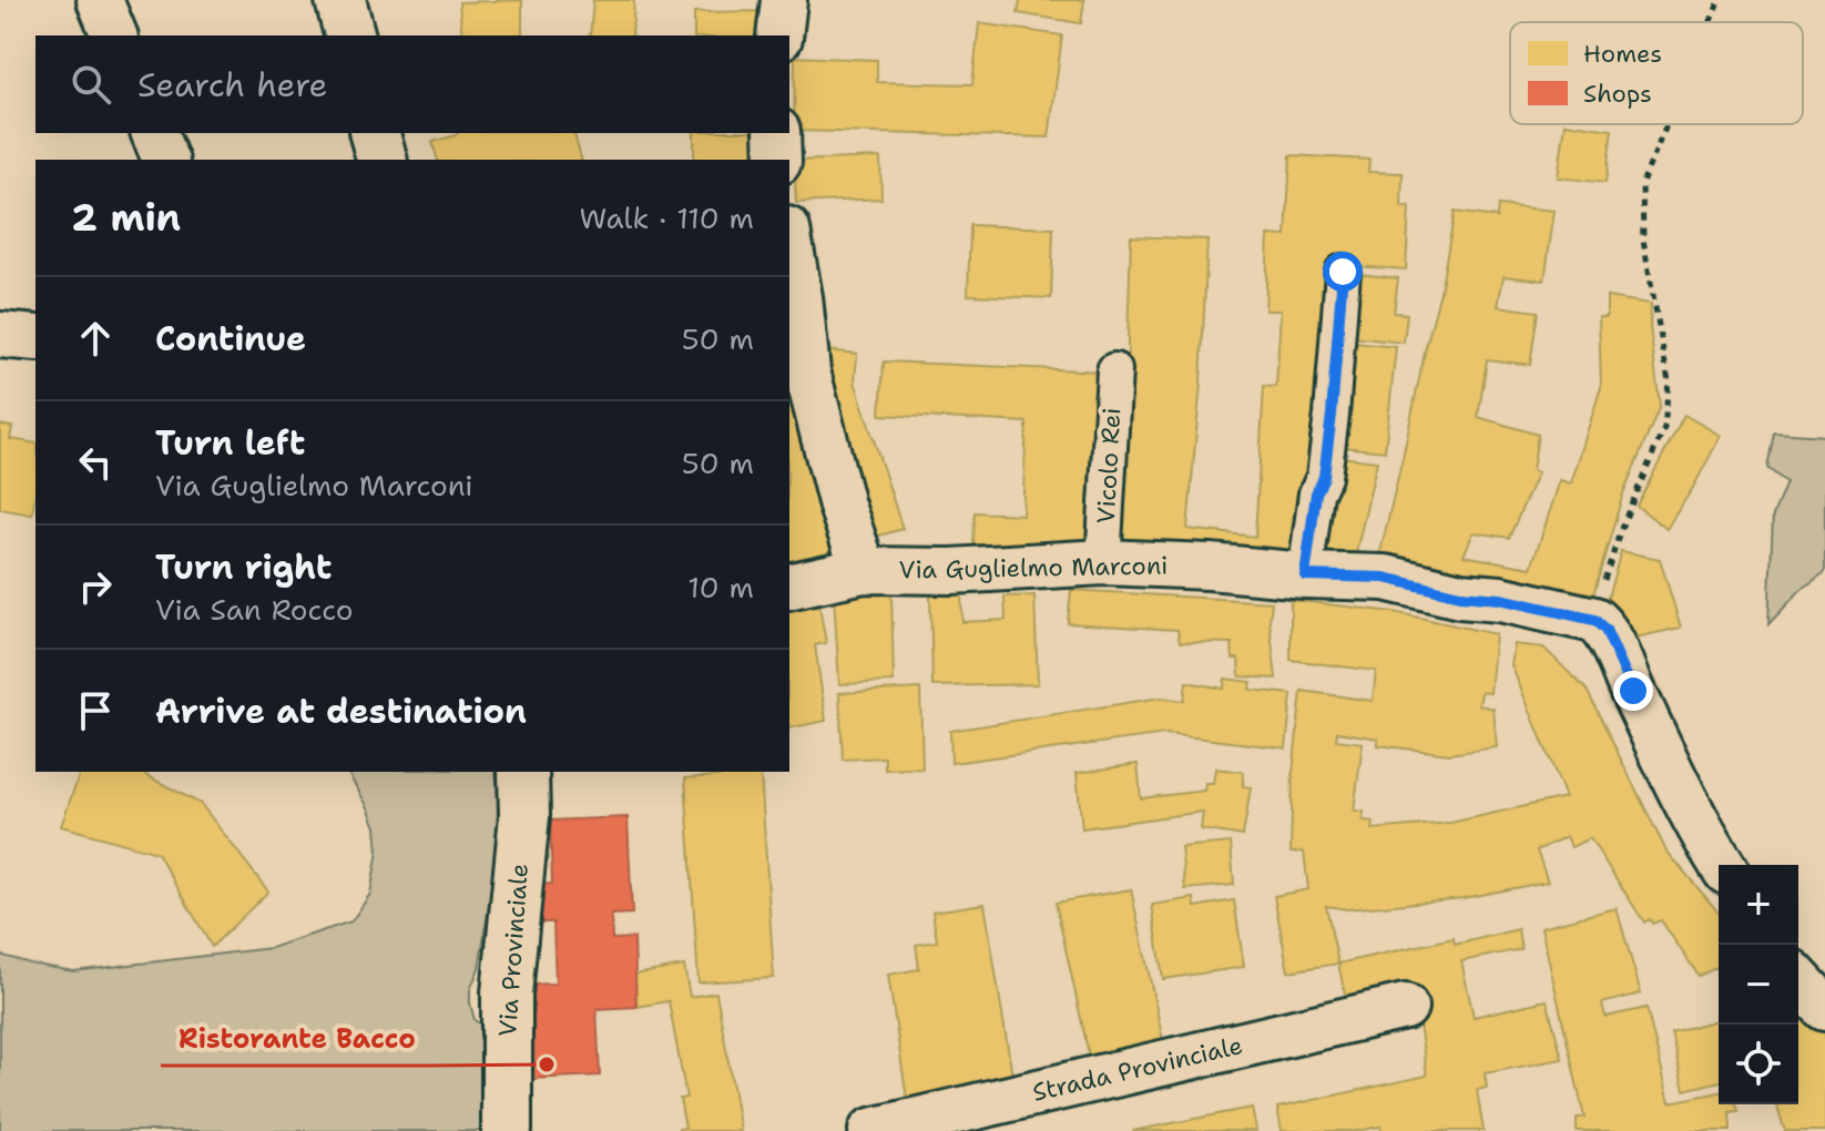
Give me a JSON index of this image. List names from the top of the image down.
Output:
{
  "streets": {
    "main road": ["Via Provinciale"],
    "street": ["Vicolo Rei", "Via Guglielmo Marconi", "Strada Provinciale"]
  },
  "crossings": [
    ["Vicolo Rei", "Via Guglielmo Marconi"]
  ],
  "places": ["Ristorante Bacco"],
  "legend": ["Homes", "Shops"],
  "page": {
    "search": "Search here",
    "heading": ["2 min", "Walk · 110 m"],
    "list": [
      ["Continue", "50 m"],
      ["Turn left", "Via Guglielmo Marconi", "50 m"],
      ["Turn right", "Via San Rocco", "10 m"],
      "Arrive at destination"
    ],
    "map_buttons": ["+", "−"]
  }
}
